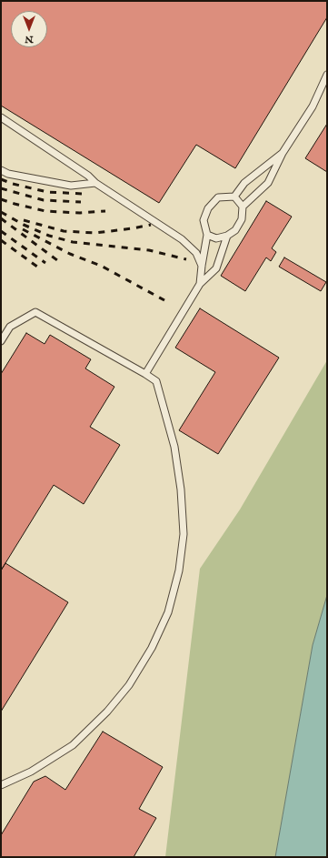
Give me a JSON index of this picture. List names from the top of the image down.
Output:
{
  "north": "bottom"
}
